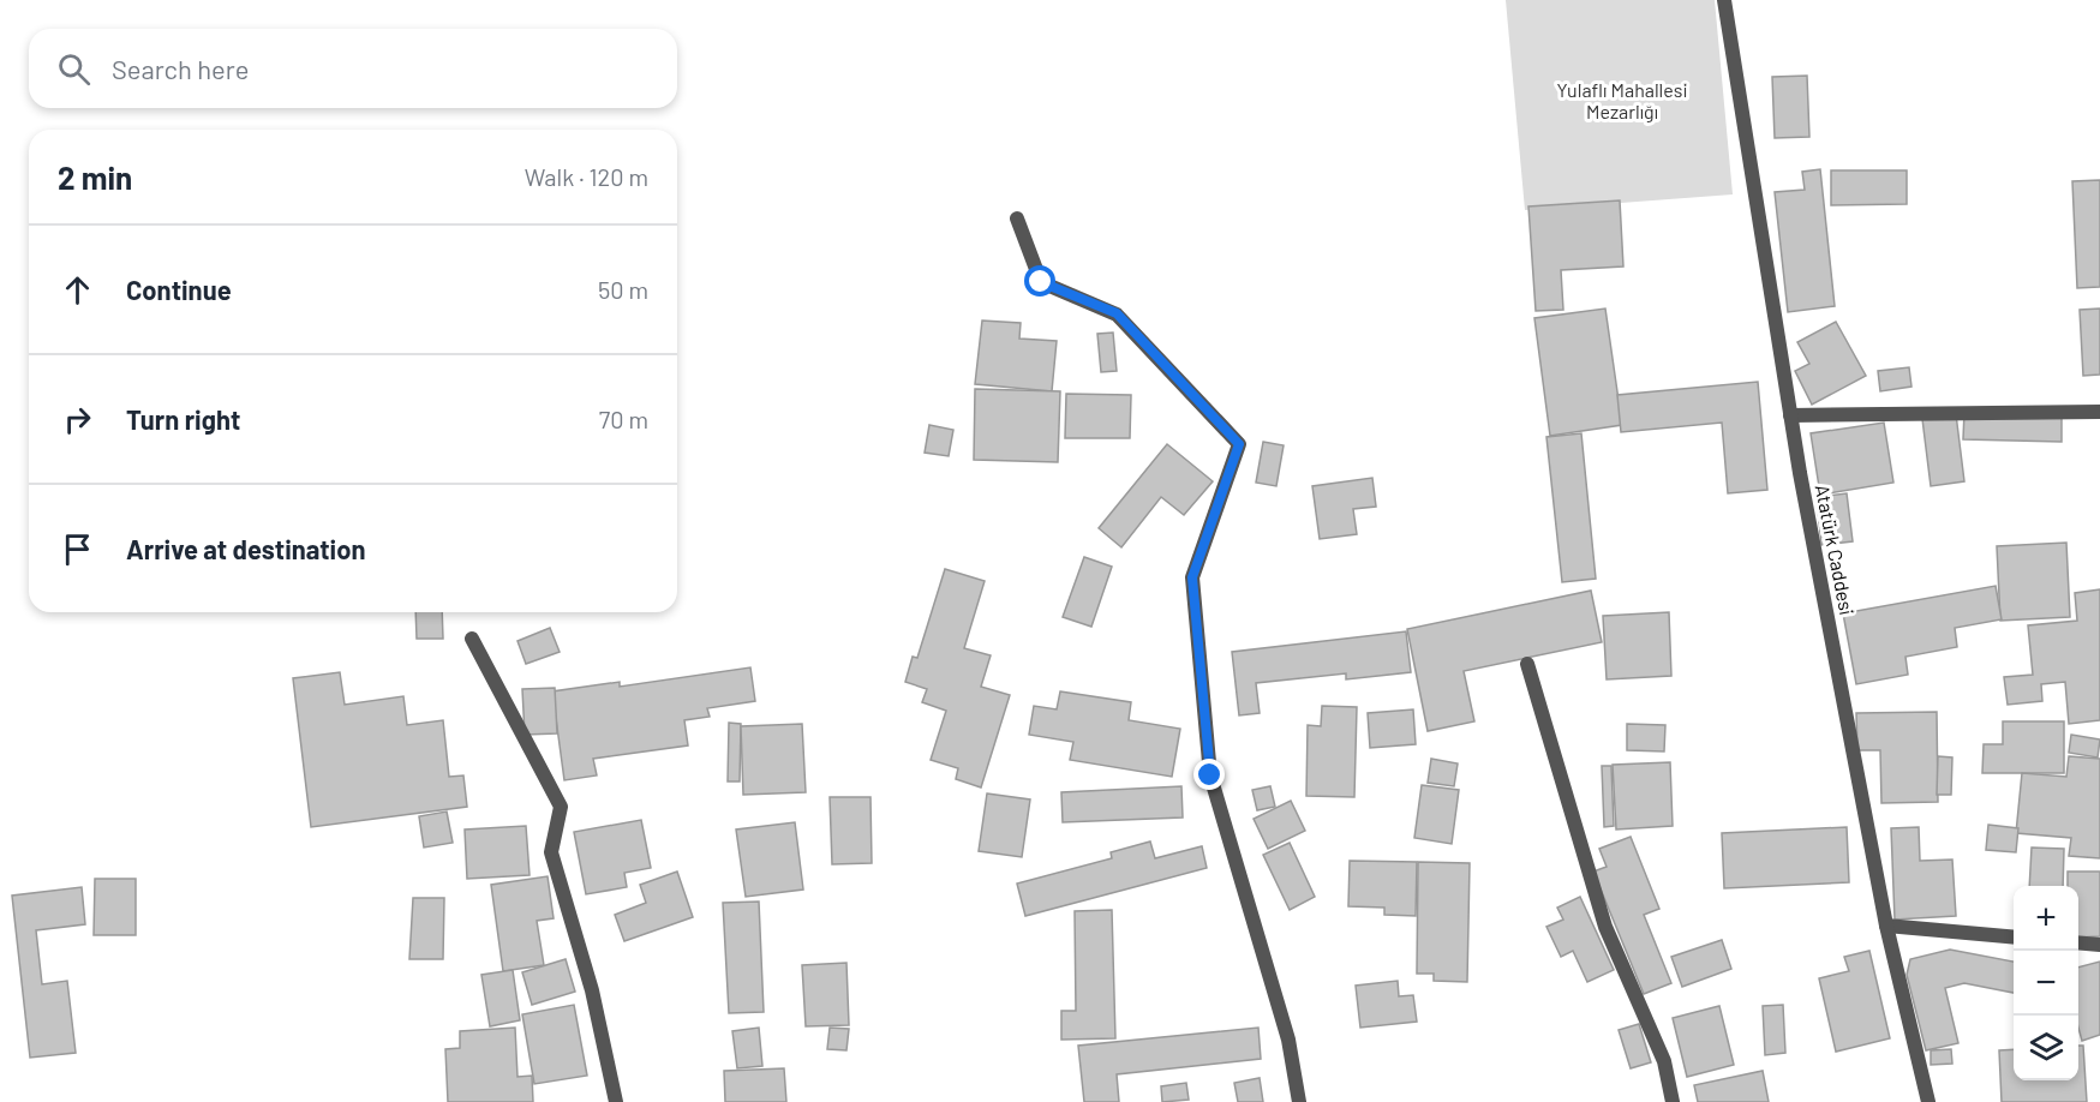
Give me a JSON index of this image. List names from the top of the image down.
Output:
{
  "streets": {
    "street": ["Atatürk Caddesi"]
  },
  "parks": ["Yulaflı Mahallesi Mezarlığı"],
  "page": {
    "search": "Search here",
    "heading": ["2 min", "Walk · 120 m"],
    "list": [
      ["Continue", "50 m"],
      ["Turn right", "70 m"],
      "Arrive at destination"
    ],
    "map_buttons": ["+", "−"]
  }
}
